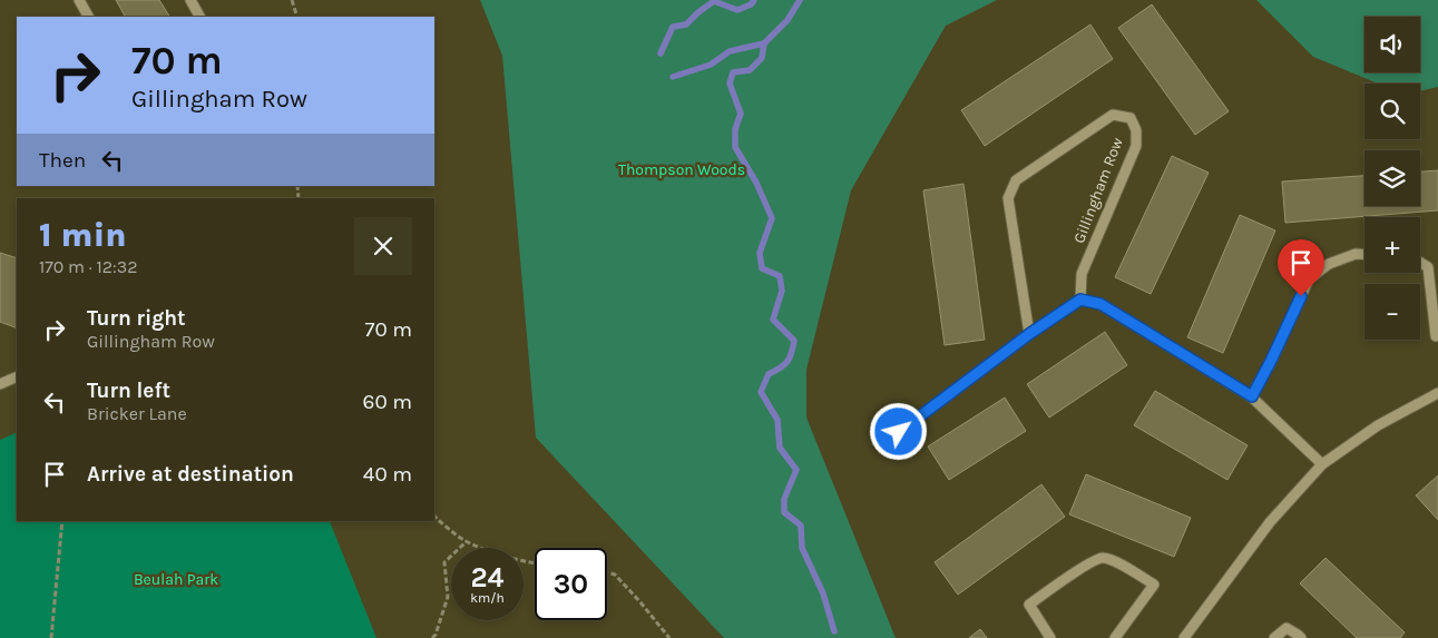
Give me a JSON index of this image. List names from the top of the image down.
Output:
{
  "streets": {
    "street": ["Gillingham Row"]
  },
  "parks": ["Thompson Woods", "Beulah Park"],
  "page": {
    "map_buttons": ["+", "−"],
    "turn": ["70 m", "Gillingham Row"],
    "then": "Then",
    "heading": ["1 min", "170 m · 12:32"],
    "list": [
      {
        "name": "Turn right",
        "note": "Gillingham Row",
        "value": "70 m"
      },
      {
        "name": "Turn left",
        "note": "Bricker Lane",
        "value": "60 m"
      },
      {
        "name": "Arrive at destination",
        "value": "40 m"
      }
    ],
    "speed": "24 km/h",
    "limit": "30"
  }
}
